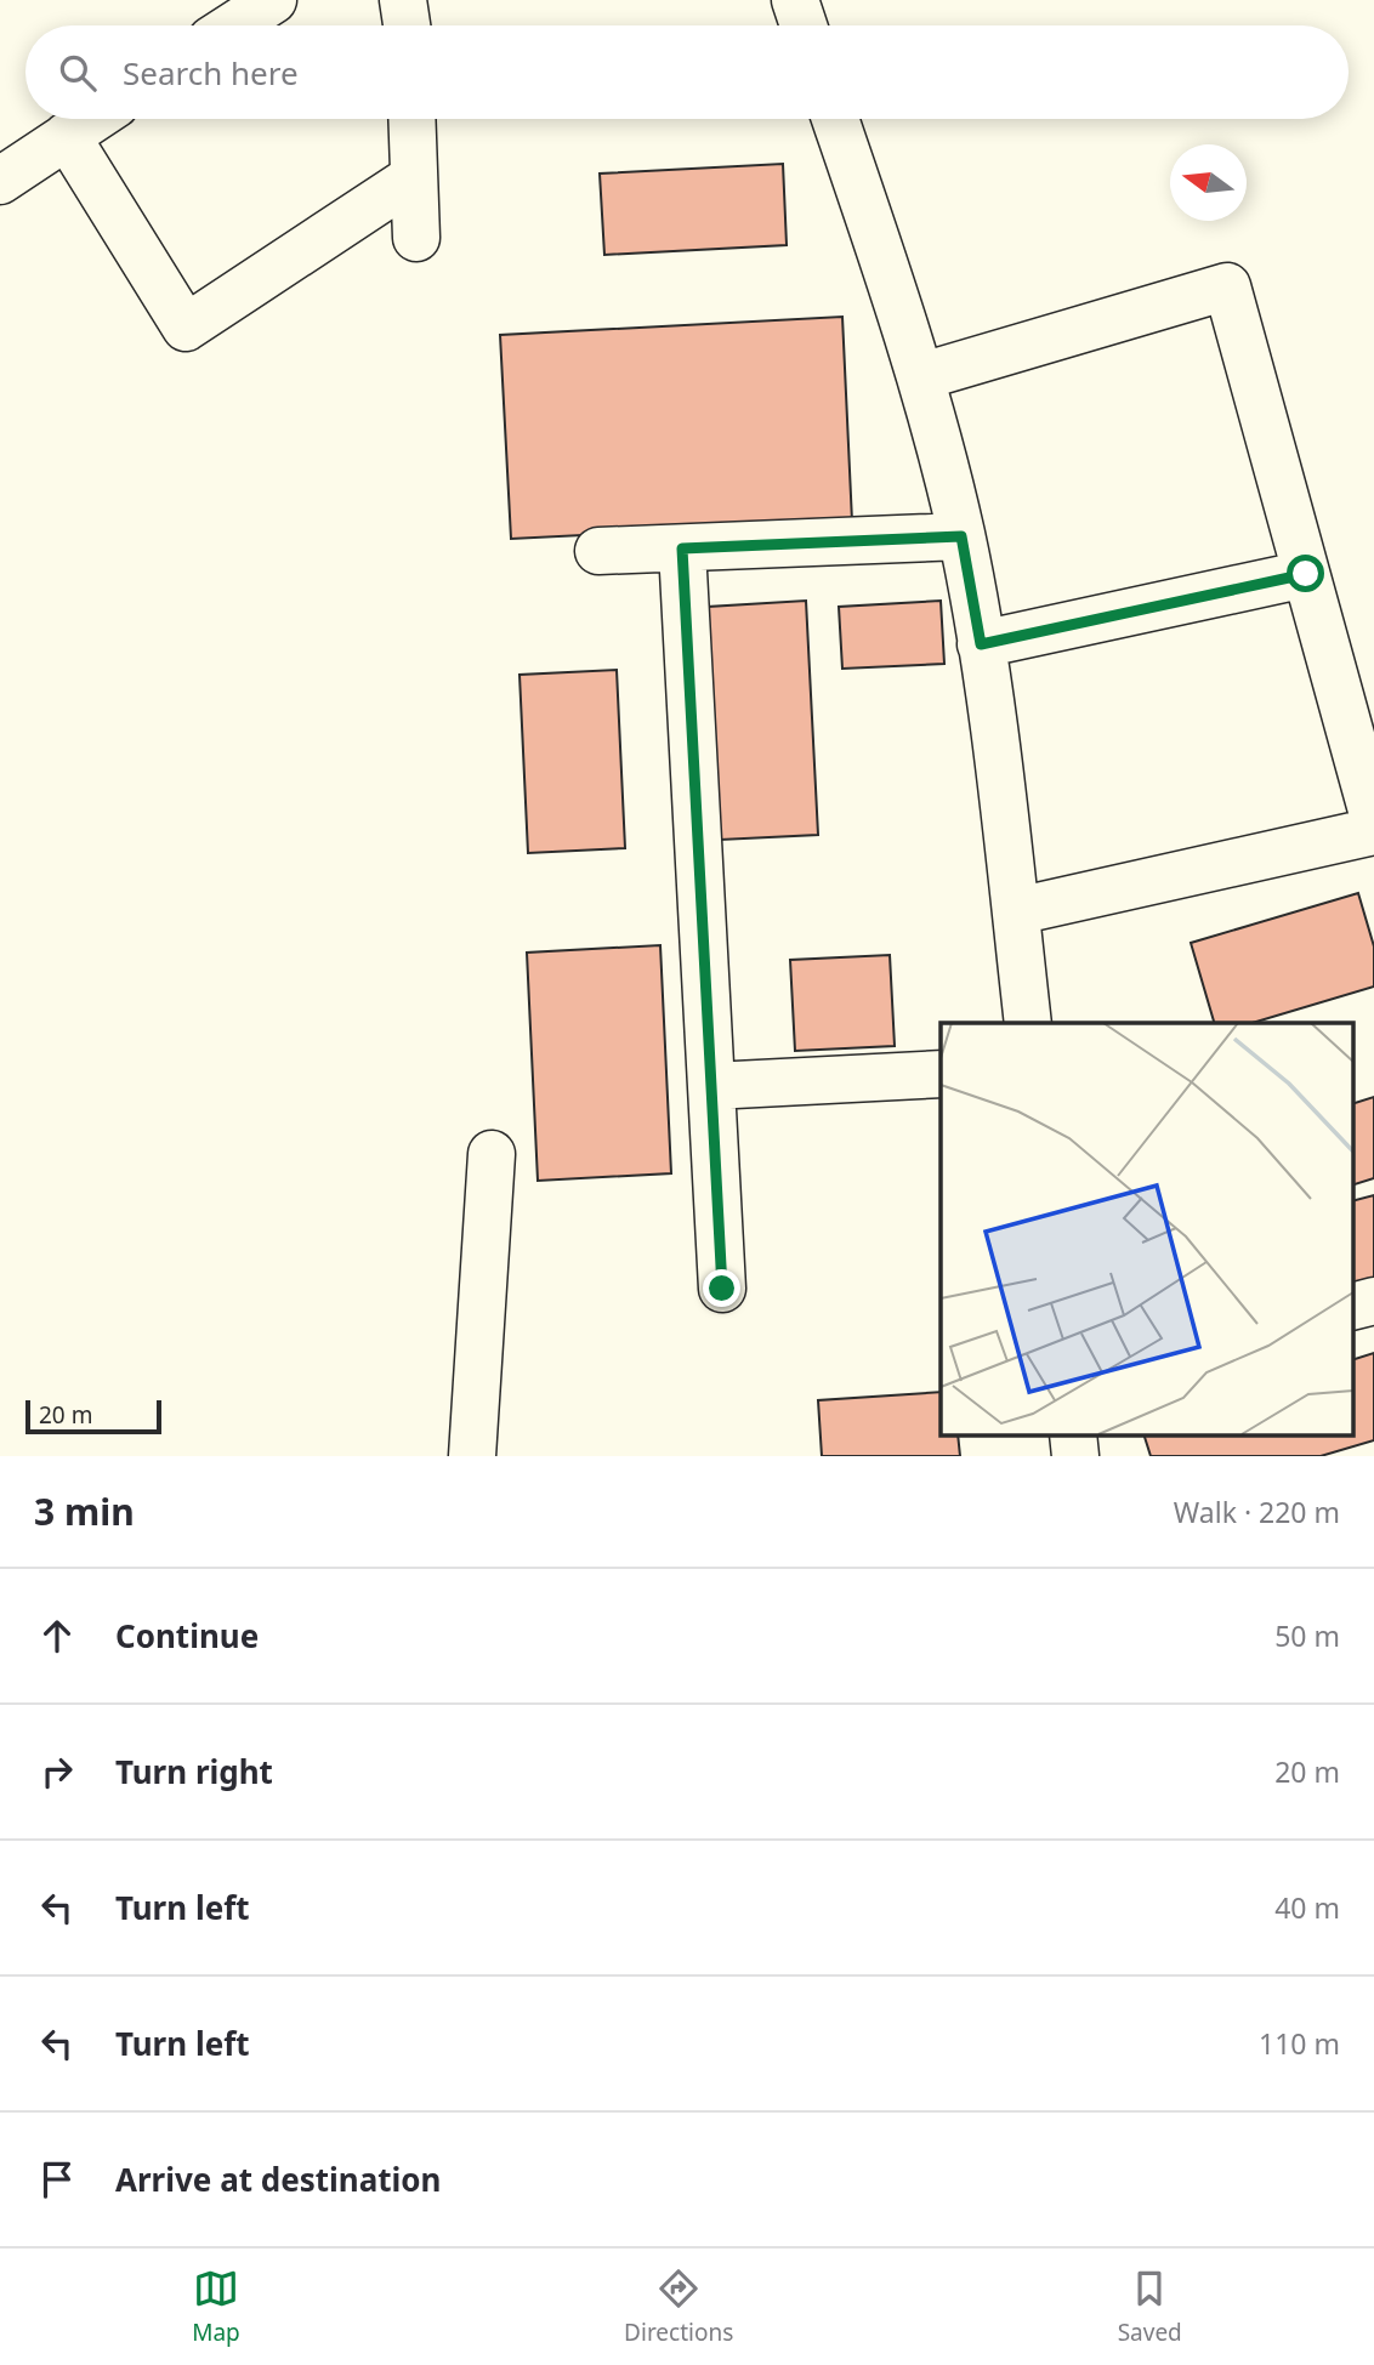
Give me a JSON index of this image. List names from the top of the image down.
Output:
{
  "scale_bar": "20 m",
  "north": "left",
  "page": {
    "search": "Search here",
    "scale": "20 m",
    "heading": ["3 min", "Walk · 220 m"],
    "list": [
      ["Continue", "50 m"],
      ["Turn right", "20 m"],
      ["Turn left", "40 m"],
      ["Turn left", "110 m"],
      "Arrive at destination"
    ],
    "nav": ["Map", "Directions", "Saved"]
  }
}
